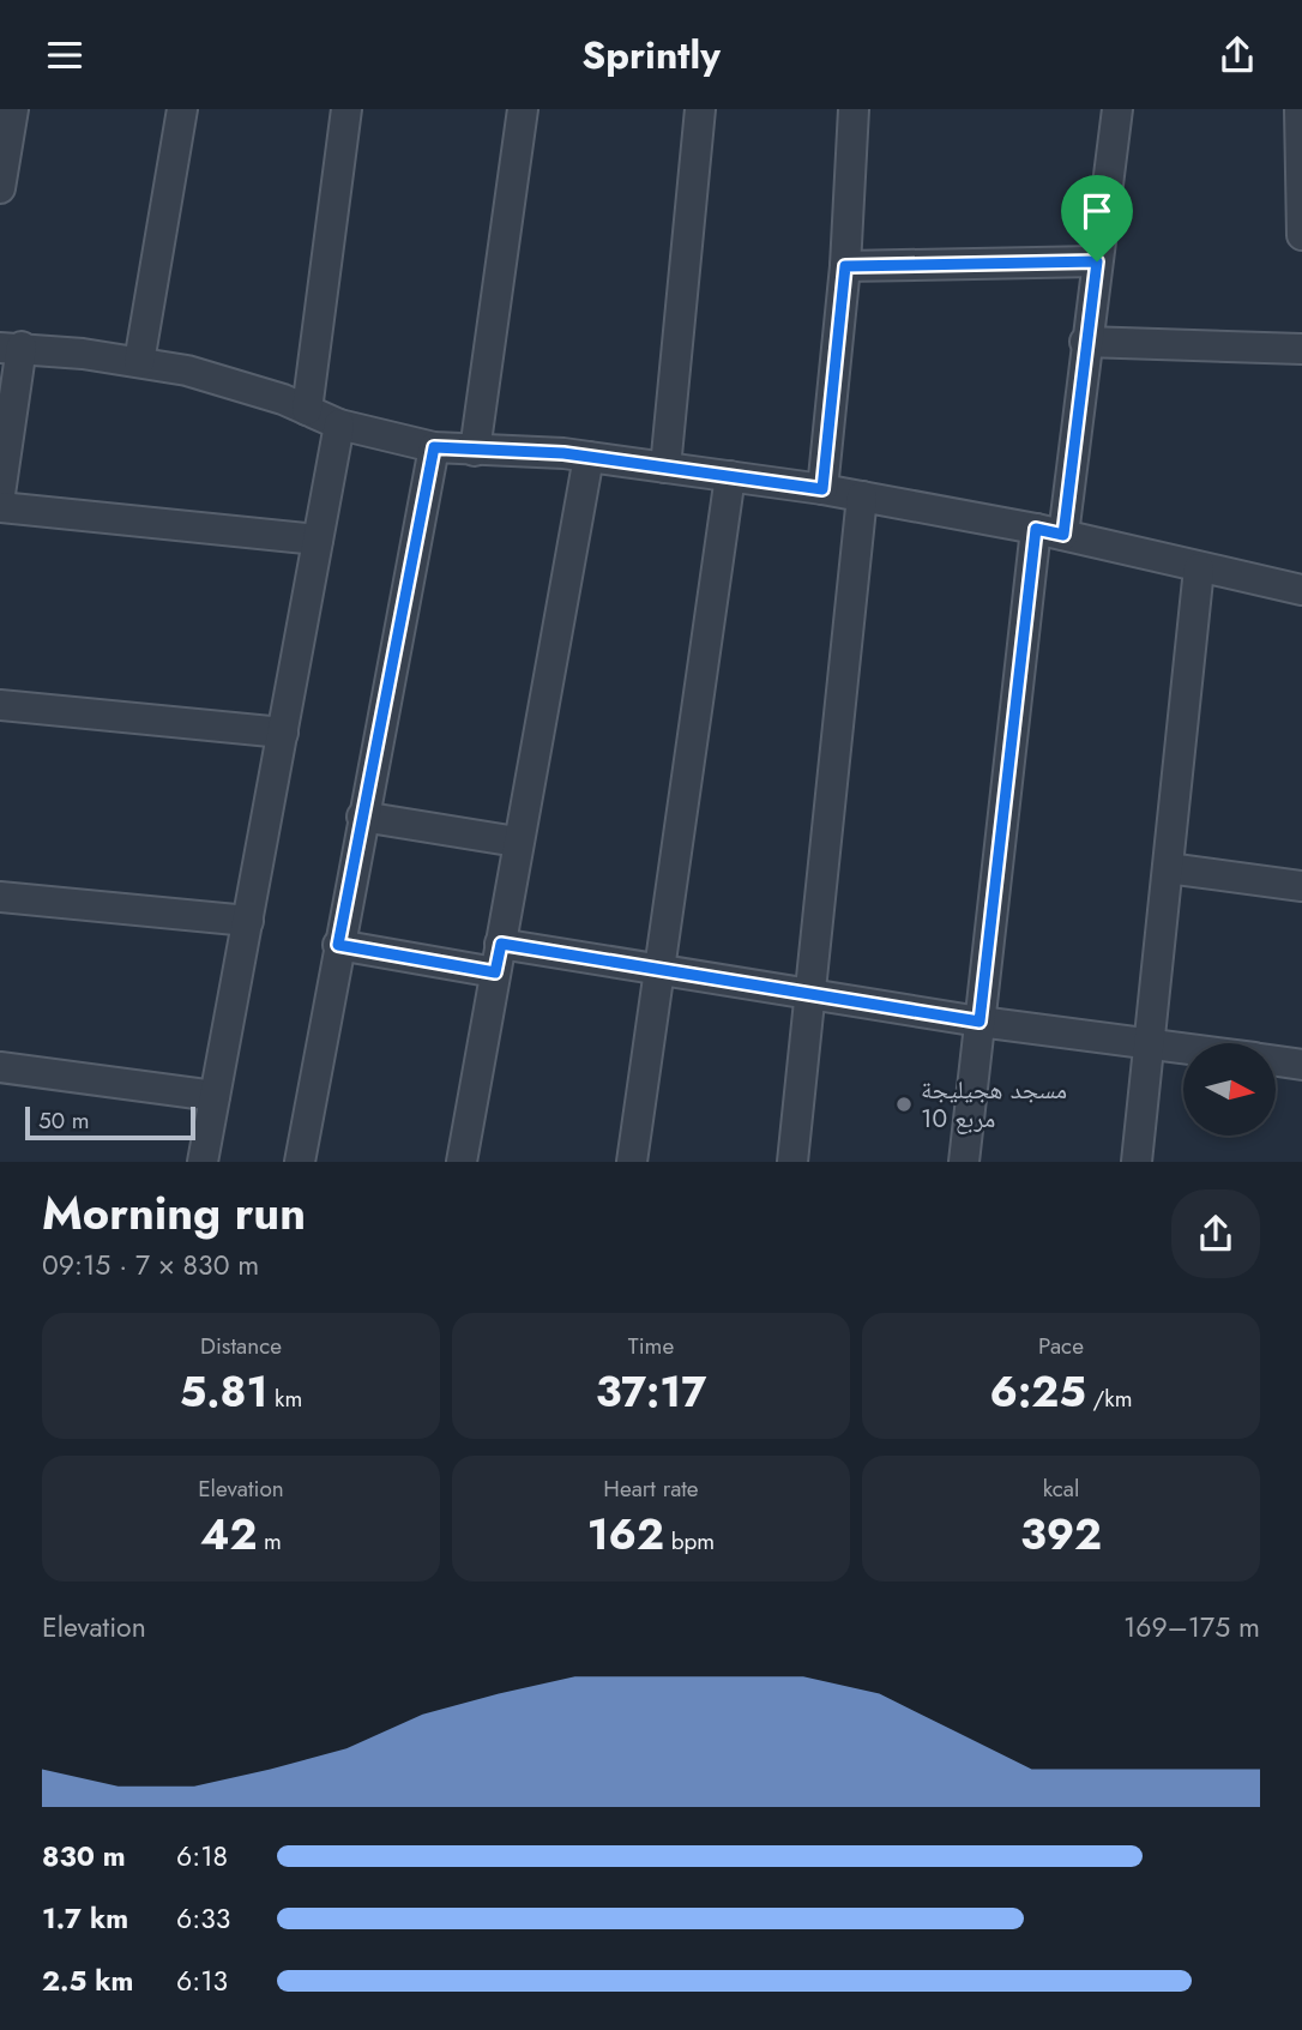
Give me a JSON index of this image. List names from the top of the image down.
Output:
{
  "places": ["مسجد هجيليجة مربع 10"],
  "scale_bar": "50 m",
  "north": "right",
  "page": {
    "header": "Sprintly",
    "scale": "50 m",
    "heading": ["Morning run", "09:15 · 7 × 830 m"],
    "stats": [
      ["Distance", "5.81 km"],
      ["Time", "37:17"],
      ["Pace", "6:25 /km"],
      ["Elevation", "42 m"],
      ["Heart rate", "162 bpm"],
      ["kcal", "392"]
    ],
    "chart": ["Elevation", "169–175 m"],
    "list": [
      {
        "name": "830 m",
        "note": "6:18"
      },
      {
        "name": "1.7 km",
        "note": "6:33"
      },
      {
        "name": "2.5 km",
        "note": "6:13"
      }
    ]
  }
}
